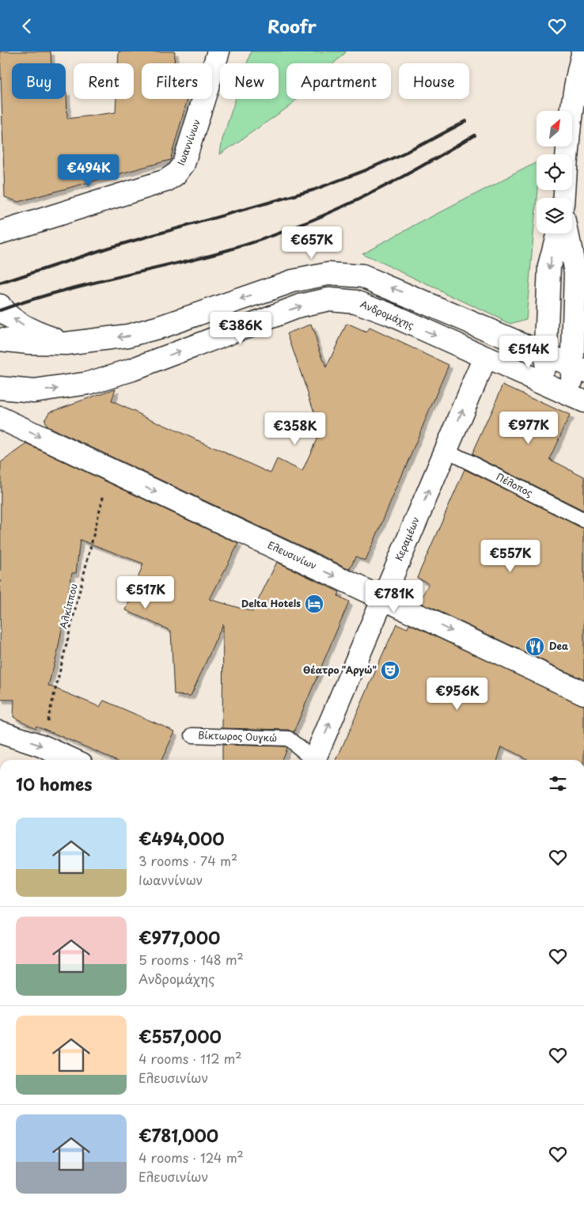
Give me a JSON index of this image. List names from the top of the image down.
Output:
{
  "streets": {
    "street": [
      "Ιωαννίνων",
      "Ανδρομάχης",
      "Κεραμέων",
      "Ελευσινίων"
    ],
    "lane": ["Πέλοπος", "Βίκτωρος Ουγκώ"],
    "path": ["Αλκίππου"]
  },
  "crossings": [
    ["Ανδρομάχης", "Κεραμέων"],
    ["Πέλοπος", "Κεραμέων"],
    ["Κεραμέων", "Ελευσινίων"],
    ["Ελευσινίων", "Αλκίππου"]
  ],
  "one_way": ["Κεραμέων", "Ελευσινίων"],
  "places": {
    "hotel": ["Delta Hotels"],
    "restaurant": ["Dea"],
    "theatre": ["Θέατρο \"Αργώ\""]
  },
  "north": "top right",
  "page": {
    "header": "Roofr",
    "chip": [
      "Buy",
      "Rent",
      "Filters",
      "New",
      "Apartment",
      "House"
    ],
    "price": [
      "€494K",
      "€657K",
      "€386K",
      "€514K",
      "€977K",
      "€358K",
      "€557K",
      "€517K",
      "€781K",
      "€956K"
    ],
    "heading": "10 homes",
    "list": [
      {
        "name": "€494,000",
        "note": "3 rooms · 74 m² · Ιωαννίνων"
      },
      {
        "name": "€977,000",
        "note": "5 rooms · 148 m² · Ανδρομάχης"
      },
      {
        "name": "€557,000",
        "note": "4 rooms · 112 m² · Ελευσινίων"
      },
      {
        "name": "€781,000",
        "note": "4 rooms · 124 m² · Ελευσινίων"
      }
    ]
  }
}
